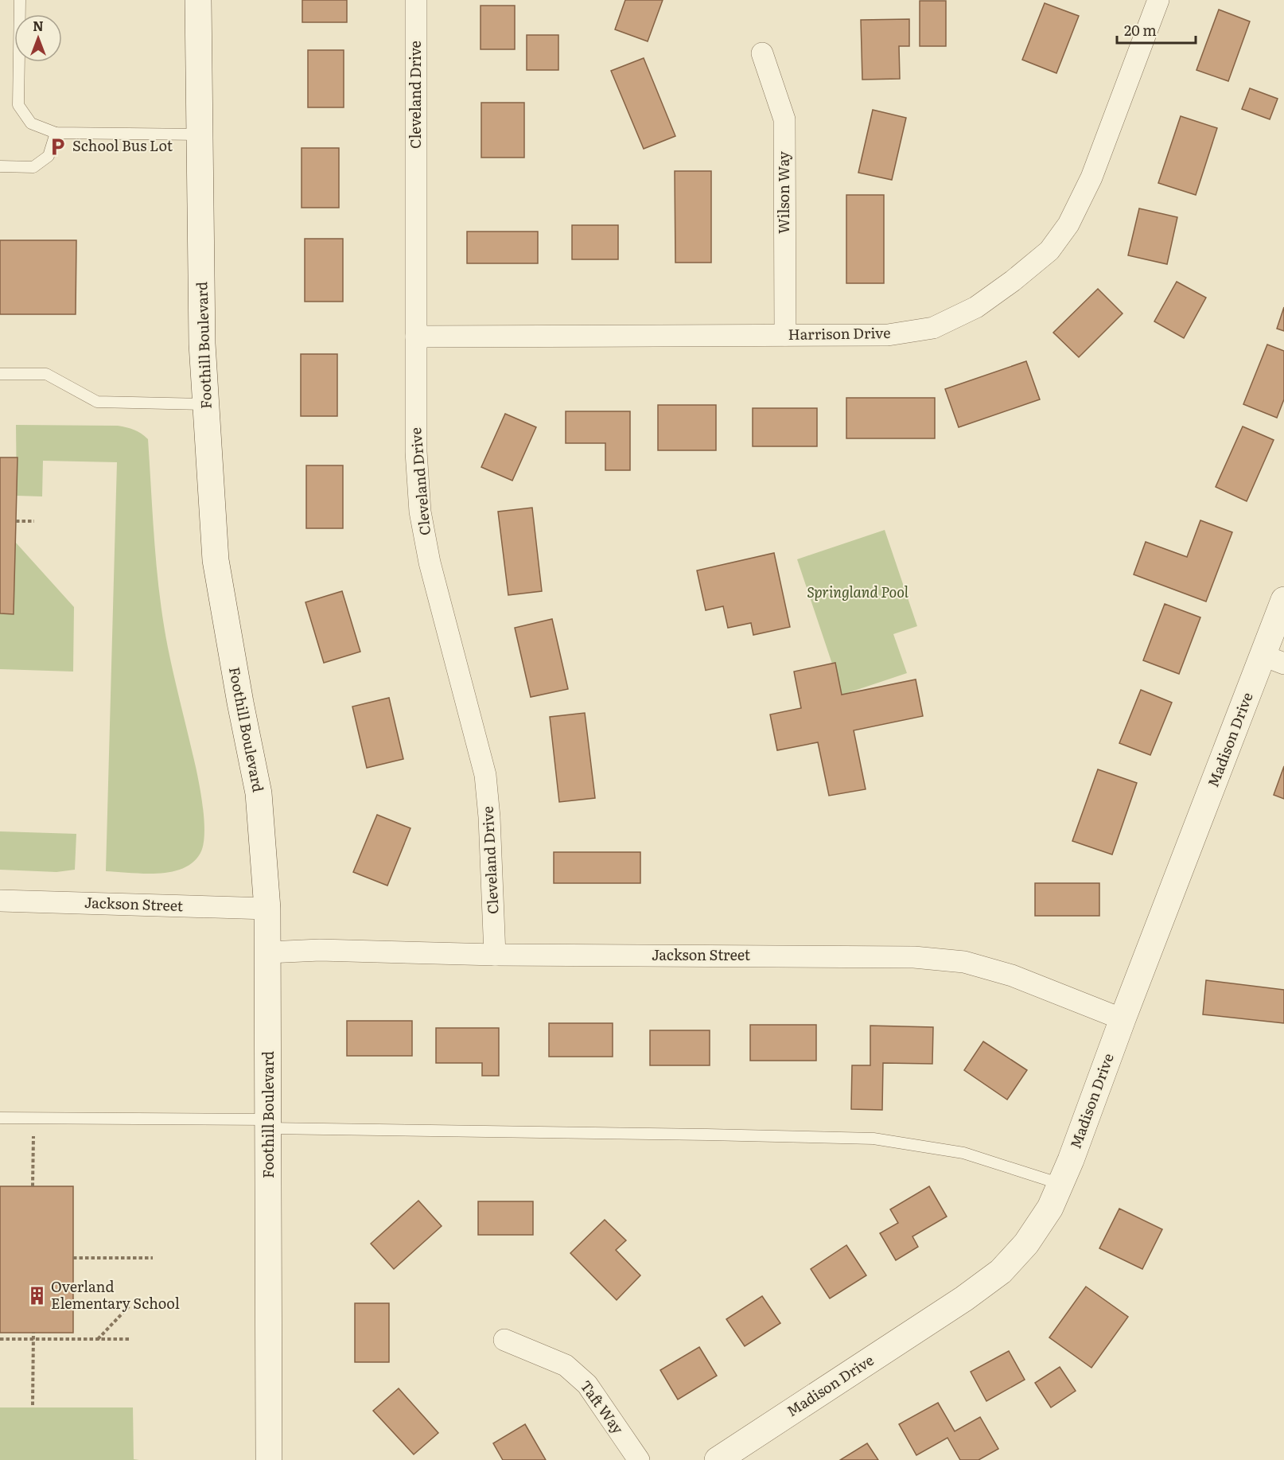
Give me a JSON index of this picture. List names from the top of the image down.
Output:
{
  "streets": {
    "main road": ["Foothill Boulevard", "Madison Drive"],
    "street": [
      "Cleveland Drive",
      "Wilson Way",
      "Harrison Drive",
      "Jackson Street",
      "Taft Way"
    ]
  },
  "crossings": [
    ["Cleveland Drive", "Harrison Drive"],
    ["Cleveland Drive", "Jackson Street"],
    ["Wilson Way", "Harrison Drive"],
    ["Foothill Boulevard", "Jackson Street"],
    ["Madison Drive", "Jackson Street"]
  ],
  "parks": ["Springland Pool"],
  "places": {
    "parking": ["School Bus Lot"],
    "building": ["Overland Elementary School"]
  },
  "scale_bar": "20 m",
  "north": "top"
}
